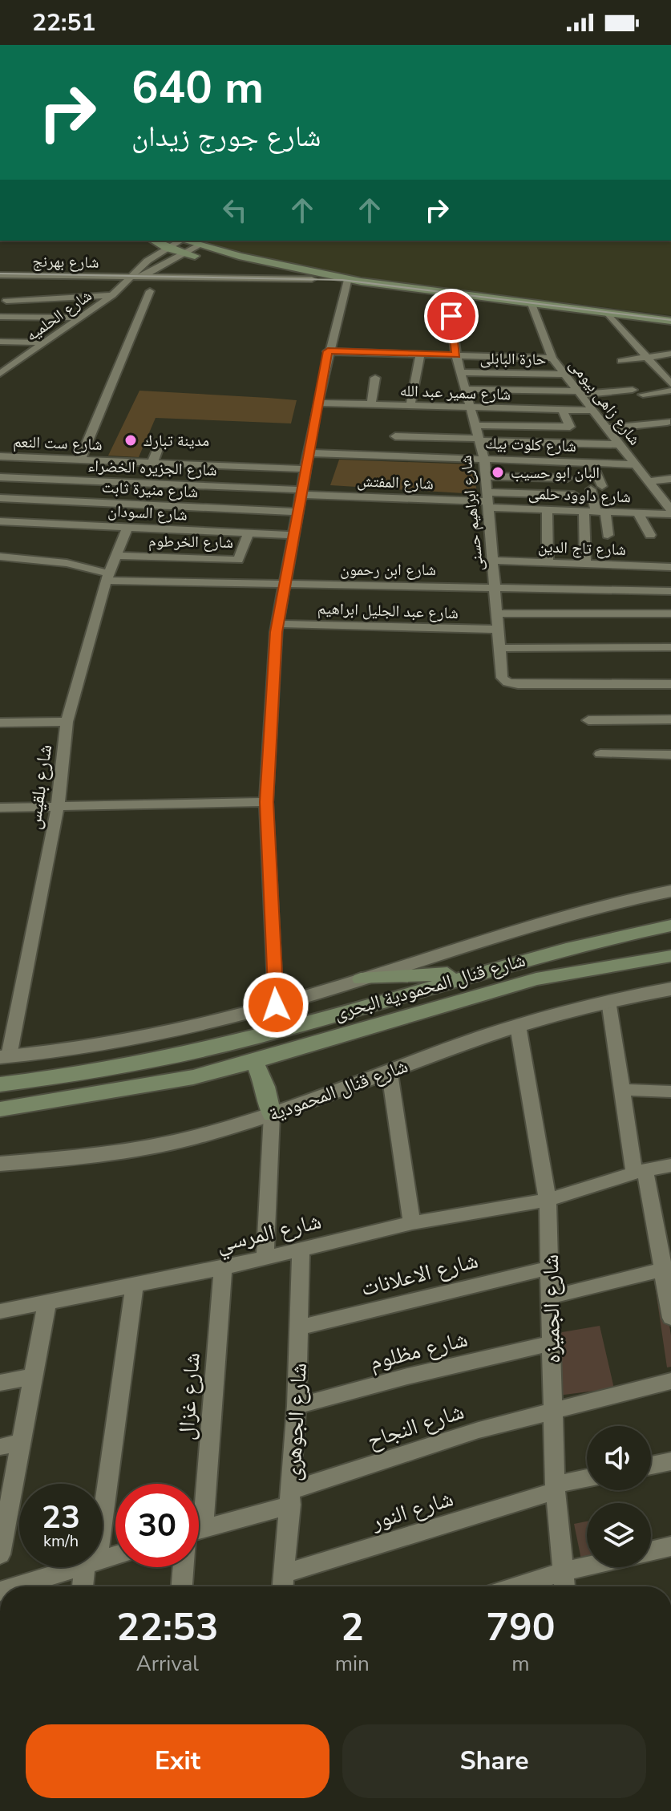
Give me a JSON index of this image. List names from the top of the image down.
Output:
{
  "streets": {
    "main road": ["شارع قنال المحمودية البحرى"],
    "street": [
      "شارع بهرنج",
      "شارع الحلميه",
      "حارة البابلى",
      "شارع سمير عبد الله",
      "شارع زاهى بيومى",
      "شارع ست النعم",
      "شارع كلوت بيك",
      "شارع الجزيره الخضراء",
      "شارع المفتش",
      "شارع منيرة ثابت",
      "شارع داوود حلمى",
      "شارع السودان",
      "شارع ابراهيم حسنى",
      "شارع الخرطوم",
      "شارع تاج الدين",
      "شارع ابن رحمون",
      "شارع عبد الجليل ابراهيم",
      "شارع بلقيس",
      "شارع قنال المحمودية",
      "شارع المرسي",
      "شارع الاعلانات",
      "شارع الجميزه",
      "شارع مظلوم",
      "شارع غزال",
      "شارع الجوهرى",
      "شارع النجاح",
      "شارع النور"
    ]
  },
  "crossings": [
    ["شارع بهرنج", "شارع الحلميه"],
    ["حارة البابلى", "شارع زاهى بيومى"],
    ["حارة البابلى", "شارع ابراهيم حسنى"],
    ["شارع سمير عبد الله", "شارع زاهى بيومى"],
    ["شارع سمير عبد الله", "شارع ابراهيم حسنى"],
    ["شارع زاهى بيومى", "شارع كلوت بيك"],
    ["شارع زاهى بيومى", "شارع داوود حلمى"],
    ["شارع كلوت بيك", "شارع ابراهيم حسنى"],
    ["شارع الجزيره الخضراء", "شارع المفتش"],
    ["شارع المفتش", "شارع داوود حلمى"],
    ["شارع المفتش", "شارع ابراهيم حسنى"],
    ["شارع داوود حلمى", "شارع ابراهيم حسنى"],
    ["شارع السودان", "شارع الخرطوم"],
    ["شارع السودان", "شارع بلقيس"],
    ["شارع ابراهيم حسنى", "شارع تاج الدين"],
    ["شارع ابراهيم حسنى", "شارع ابن رحمون"],
    ["شارع ابراهيم حسنى", "شارع عبد الجليل ابراهيم"],
    ["شارع الخرطوم", "شارع بلقيس"],
    ["شارع ابن رحمون", "شارع بلقيس"],
    ["شارع قنال المحمودية", "شارع الجميزه"],
    ["شارع المرسي", "شارع الجميزه"],
    ["شارع المرسي", "شارع غزال"],
    ["شارع المرسي", "شارع الجوهرى"],
    ["شارع الاعلانات", "شارع الجميزه"],
    ["شارع الاعلانات", "شارع الجوهرى"],
    ["شارع الجميزه", "شارع مظلوم"],
    ["شارع الجميزه", "شارع النجاح"],
    ["شارع الجميزه", "شارع النور"],
    ["شارع مظلوم", "شارع الجوهرى"],
    ["شارع الجوهرى", "شارع النجاح"],
    ["شارع الجوهرى", "شارع النور"]
  ],
  "places": ["مدينة تبارك", "البان ابو حسيب"],
  "page": {
    "status": "22:51",
    "turn": ["640 m", "شارع جورج زيدان"],
    "speed": "23 km/h",
    "limit": "30",
    "eta": [
      "22:53",
      "Arrival",
      "2",
      "min",
      "790",
      "m"
    ],
    "buttons": ["Exit", "Share"]
  }
}
